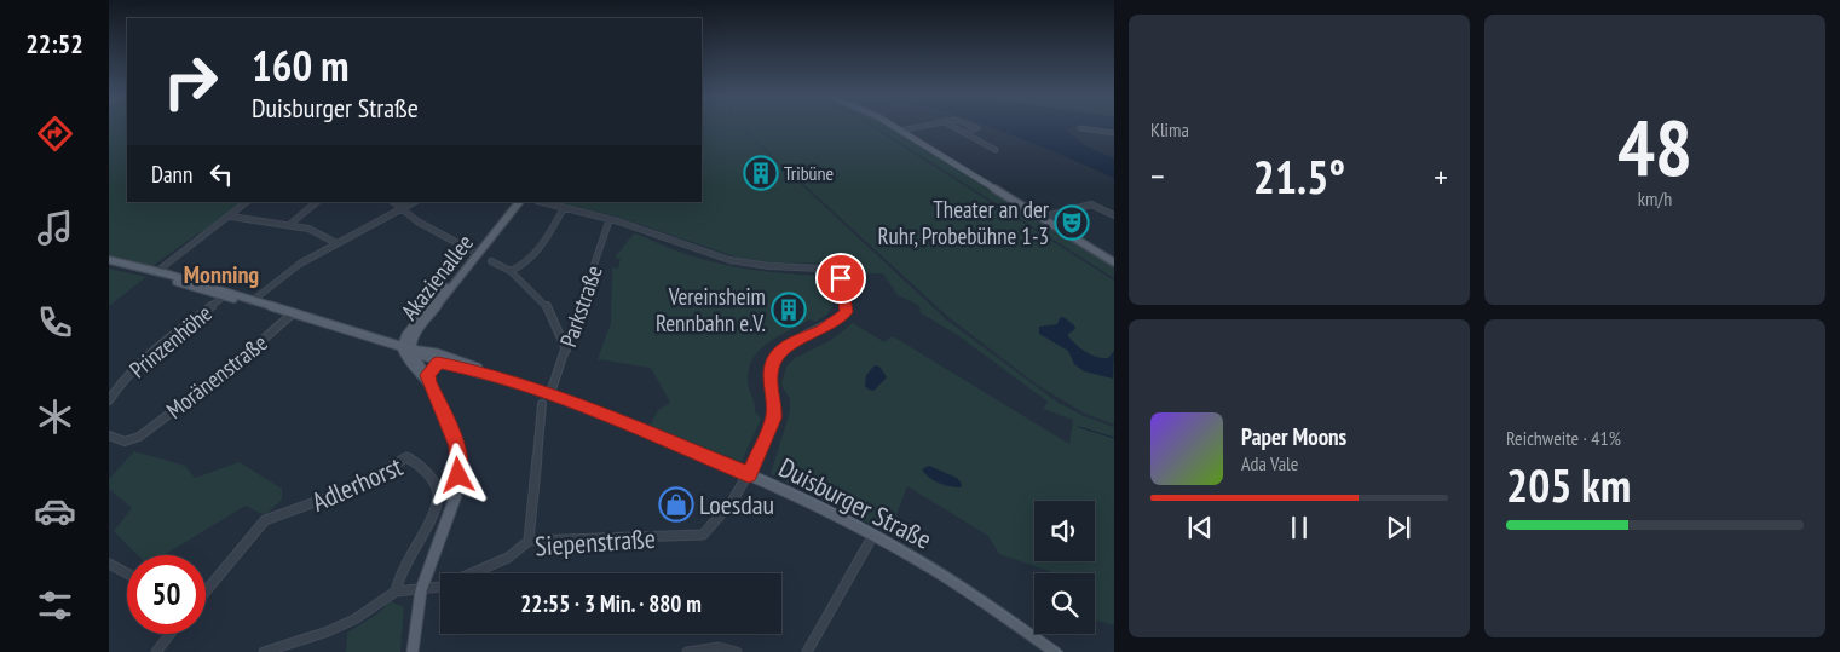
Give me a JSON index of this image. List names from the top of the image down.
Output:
{
  "streets": {
    "main road": ["Akazienallee", "Duisburger Straße"],
    "street": [
      "Parkstraße",
      "Prinzenhöhe",
      "Moränenstraße",
      "Adlerhorst",
      "Siepenstraße"
    ]
  },
  "crossings": [
    ["Akazienallee", "Duisburger Straße"],
    ["Parkstraße", "Duisburger Straße"],
    ["Parkstraße", "Siepenstraße"],
    ["Prinzenhöhe", "Duisburger Straße"],
    ["Moränenstraße", "Duisburger Straße"],
    ["Adlerhorst", "Siepenstraße"],
    ["Duisburger Straße", "Siepenstraße"]
  ],
  "districts": ["Monning"],
  "places": {
    "building": ["Tribüne", "Vereinsheim Rennbahn e.V."],
    "theatre": ["Theater an der Ruhr, Probebühne 1-3"],
    "shop": ["Loesdau"]
  },
  "page": {
    "tabs": "22:52",
    "tile": [
      "Klima",
      ["48", "km/h"],
      ["Reichweite · 41%", "205 km"]
    ],
    "turn": ["160 m", "Duisburger Straße"],
    "then": "Dann",
    "heat": ["−", "21.5°", "+"],
    "song": ["Paper Moons", "Ada Vale"],
    "limit": "50",
    "trip": "22:55 · 3 Min. · 880 m"
  }
}
